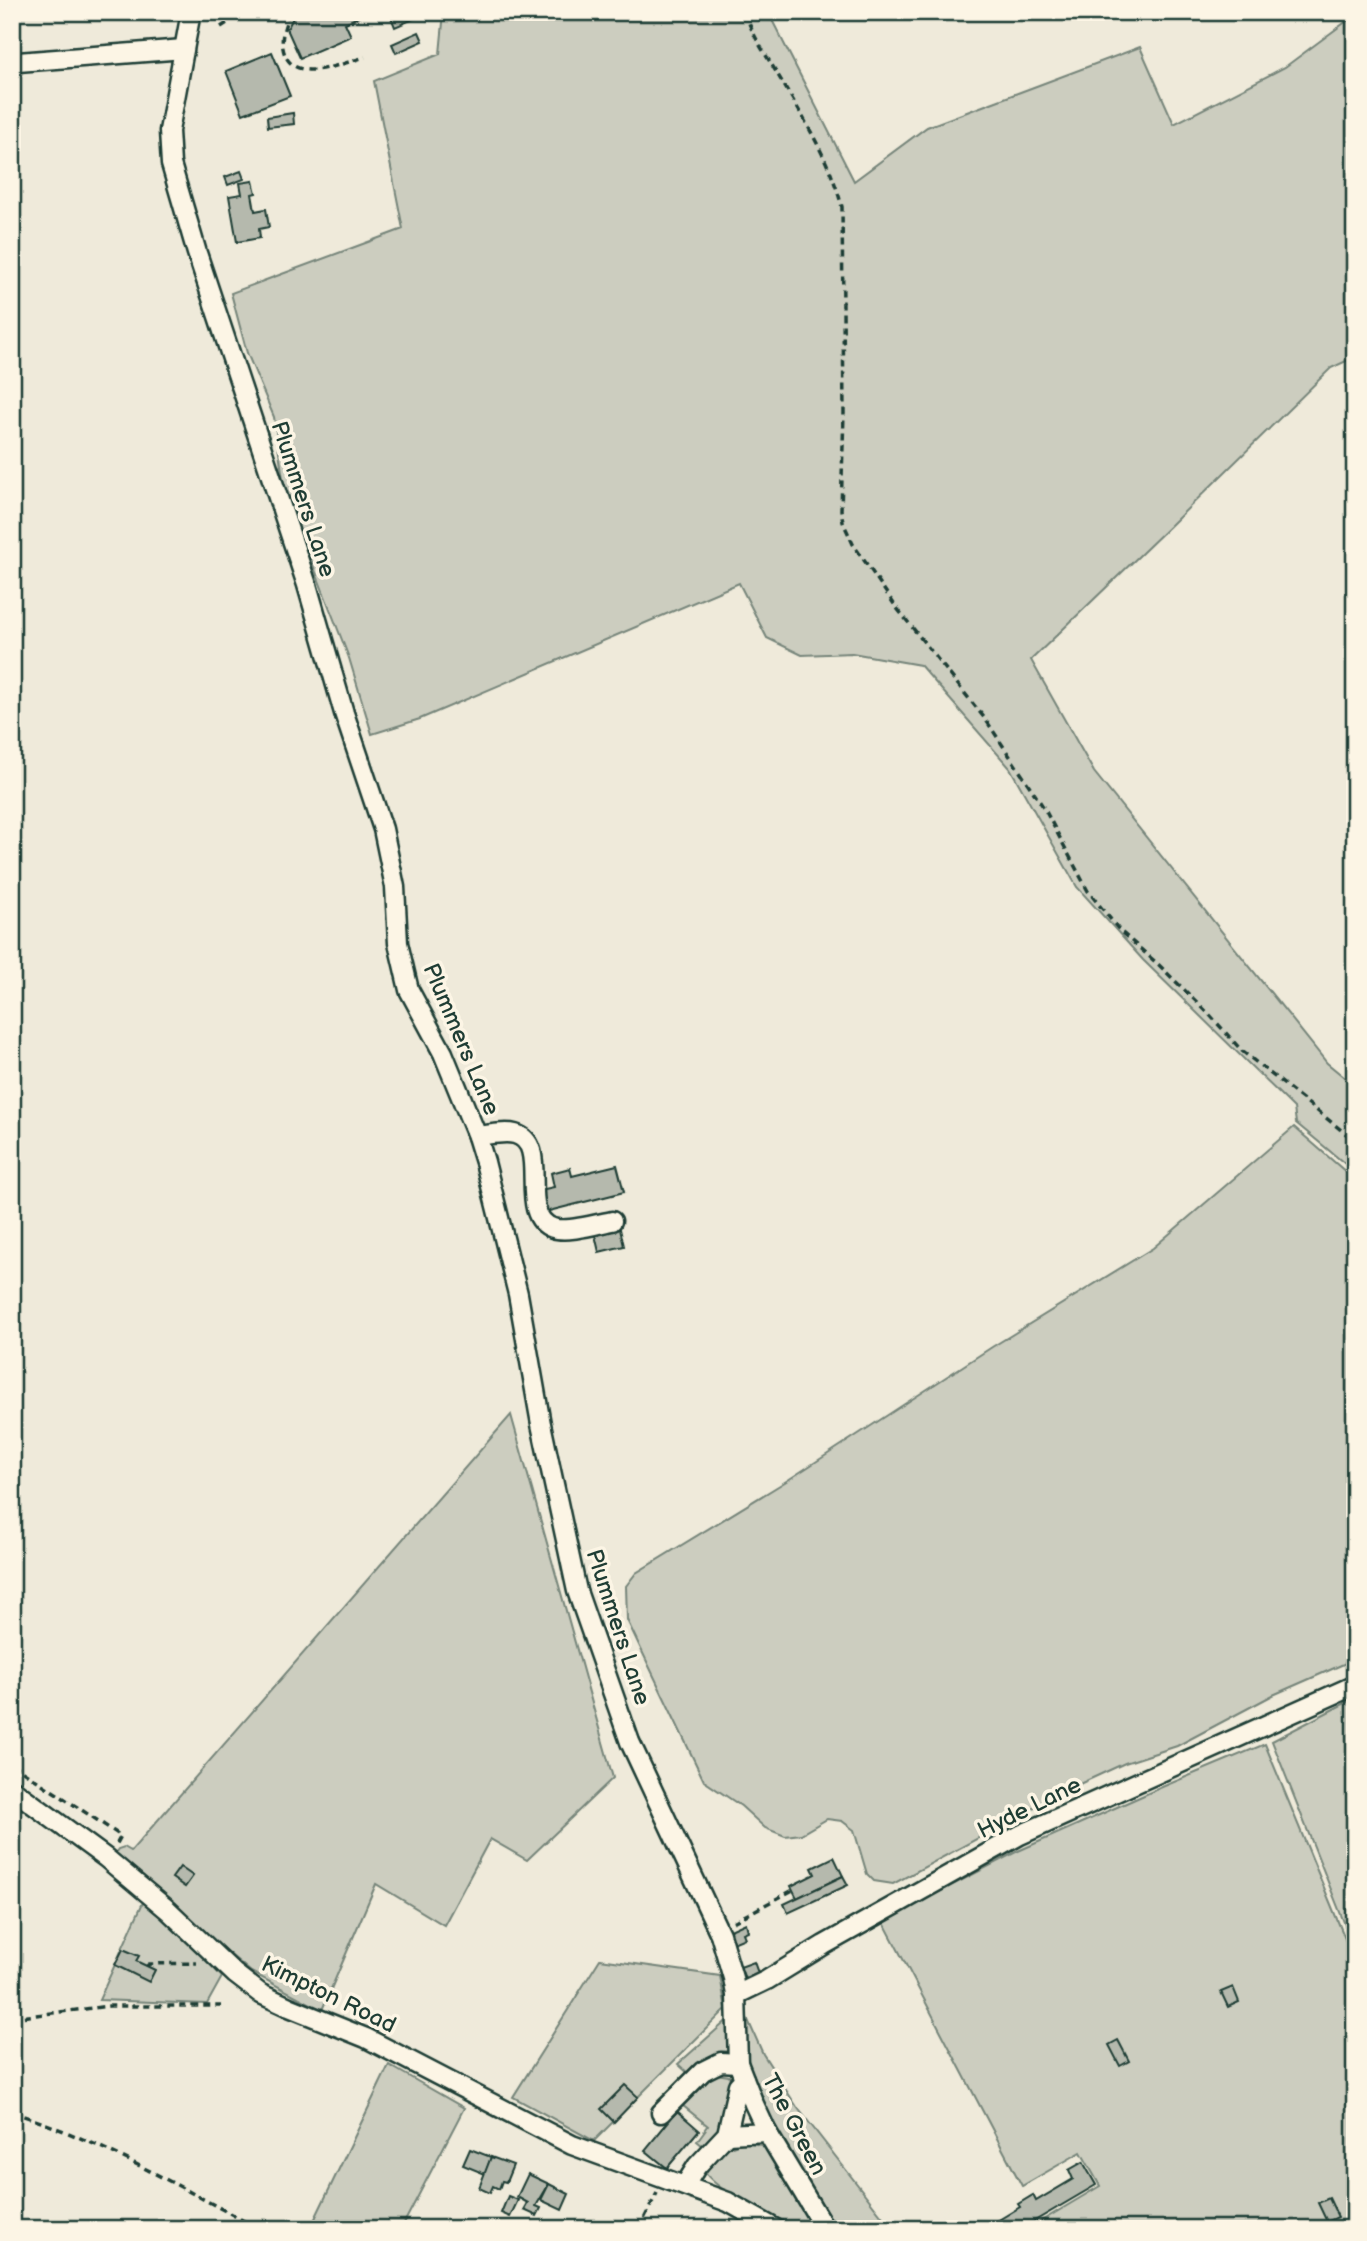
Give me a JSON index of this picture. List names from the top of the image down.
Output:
{
  "streets": {
    "street": [
      "Plummers Lane",
      "Hyde Lane",
      "Kimpton Road",
      "The Green"
    ]
  },
  "crossings": [
    ["Plummers Lane", "Hyde Lane"],
    ["Plummers Lane", "The Green"],
    ["Hyde Lane", "The Green"]
  ]
}
